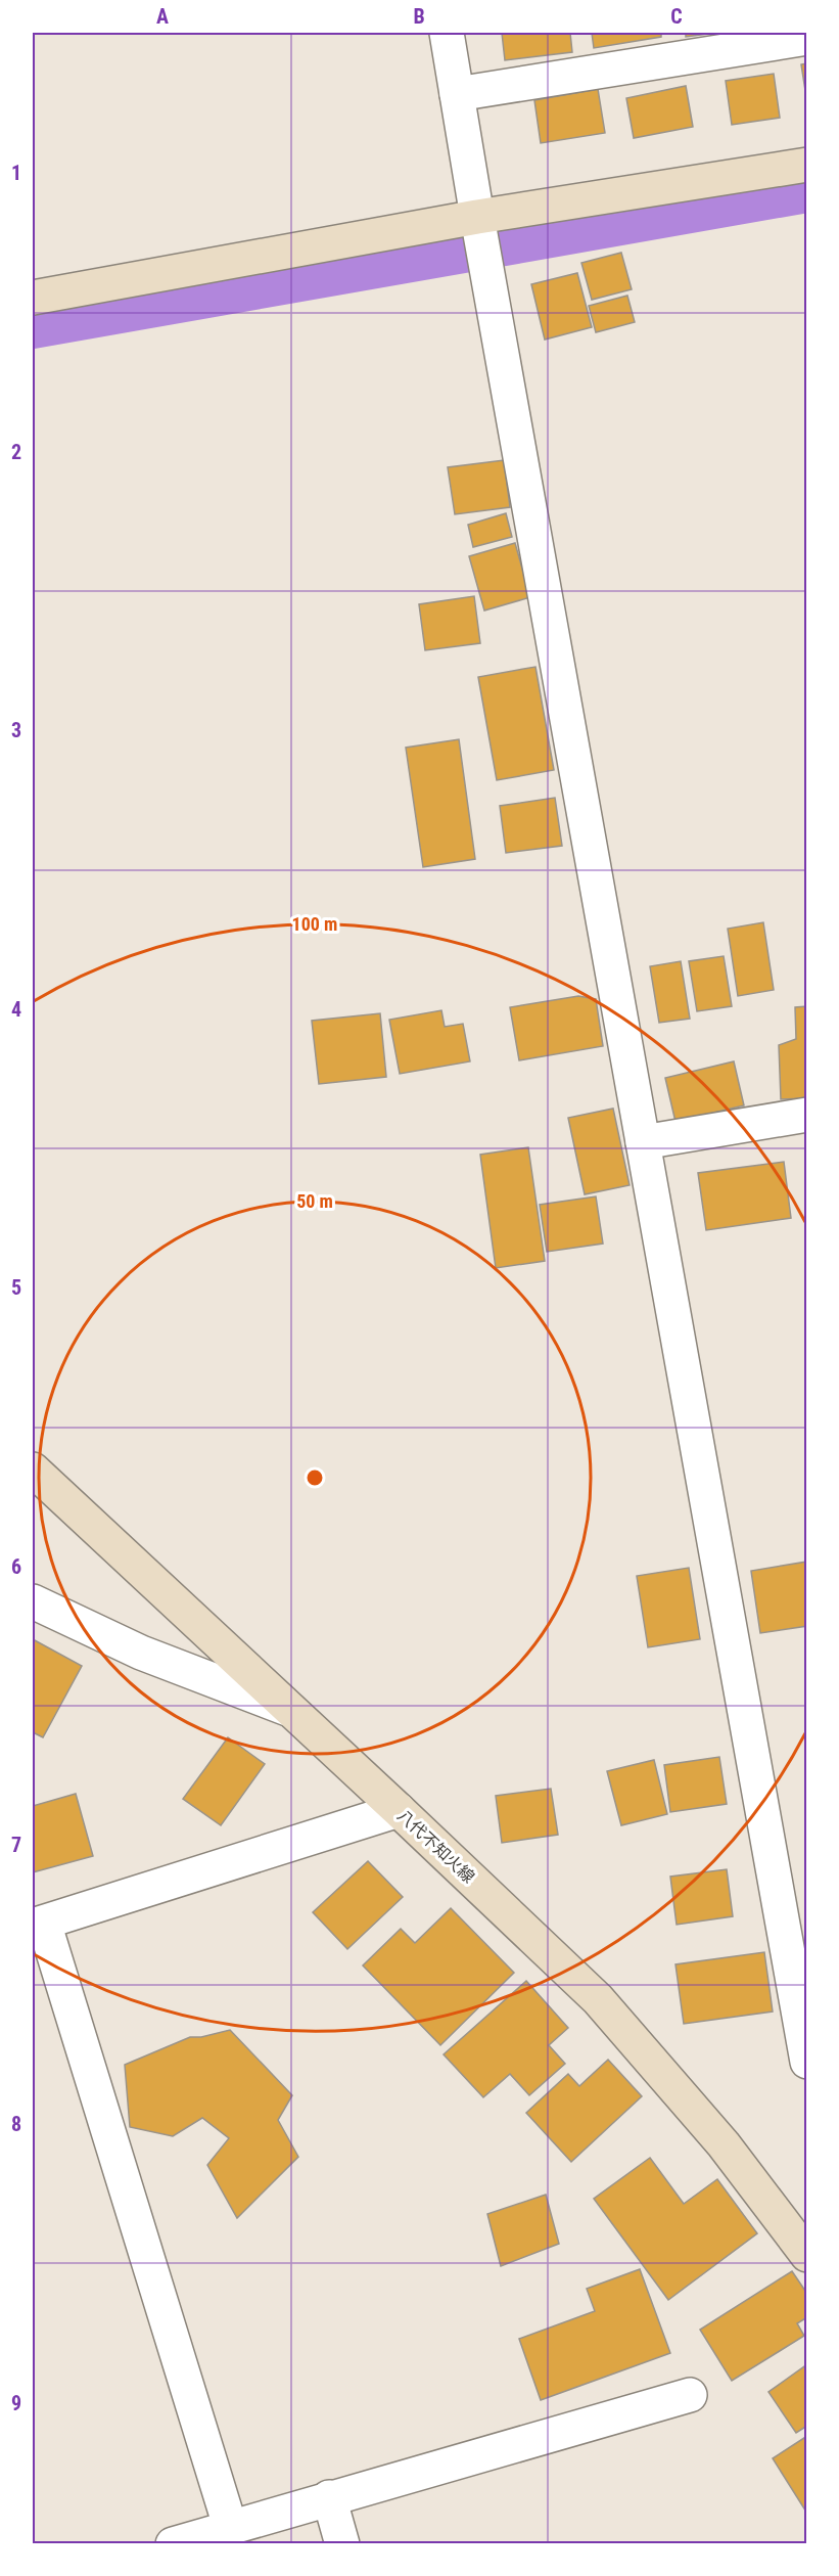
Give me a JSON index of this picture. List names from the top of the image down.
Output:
{
  "streets": {
    "main road": ["八代不知火線"]
  },
  "grid": {
    "columns": ["A", "B", "C"],
    "rows": [
      "1",
      "2",
      "3",
      "4",
      "5",
      "6",
      "7",
      "8",
      "9"
    ]
  },
  "rings": ["100 m", "50 m"]
}
